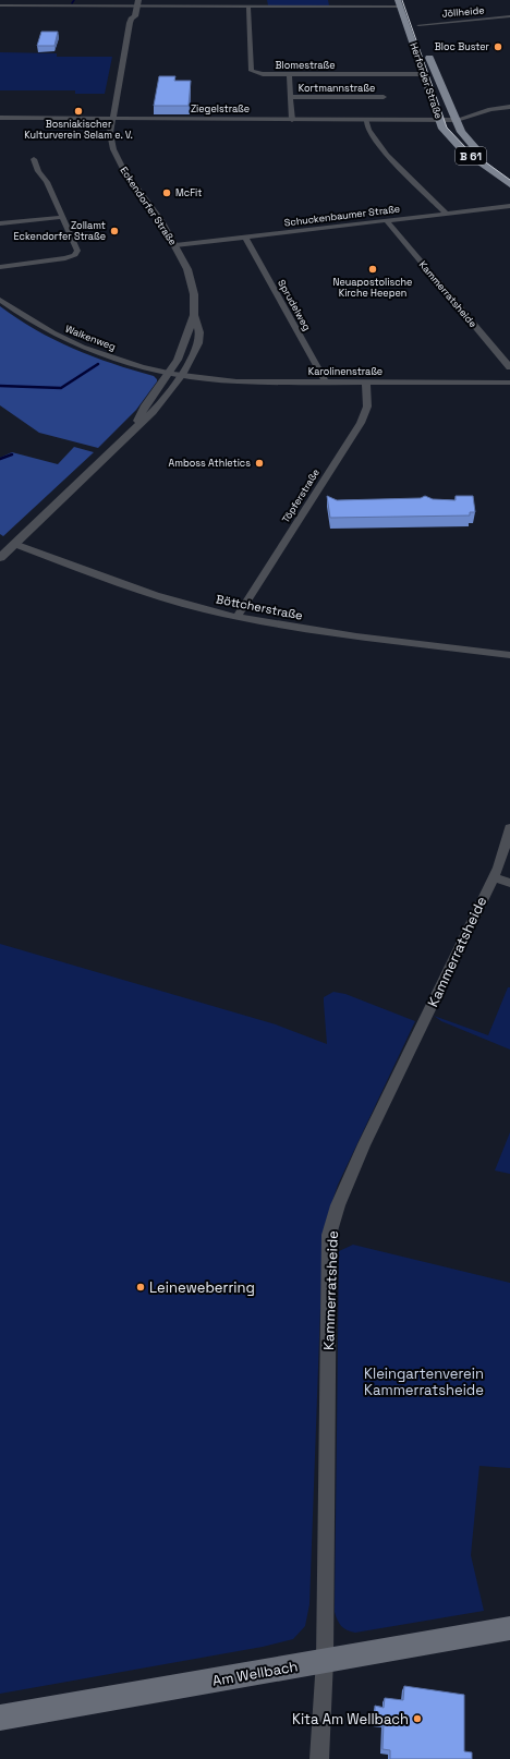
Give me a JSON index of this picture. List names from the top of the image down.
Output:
{
  "streets": {
    "main road": ["Herforder Straße", "B 61", "Am Wellbach"],
    "street": [
      "Jöllheide",
      "Blomestraße",
      "Kortmannstraße",
      "Ziegelstraße",
      "Eckendorfer Straße",
      "Schuckenbaumer Straße",
      "Kammerratsheide",
      "Sprudelweg",
      "Walkenweg",
      "Karolinenstraße",
      "Töpferstraße",
      "Böttcherstraße"
    ]
  },
  "crossings": [
    ["Blomestraße", "Herforder Straße"],
    ["Herforder Straße", "Ziegelstraße"],
    ["Ziegelstraße", "Eckendorfer Straße"],
    ["Eckendorfer Straße", "Schuckenbaumer Straße"],
    ["Eckendorfer Straße", "Walkenweg"],
    ["Eckendorfer Straße", "Karolinenstraße"],
    ["Eckendorfer Straße", "Böttcherstraße"],
    ["Schuckenbaumer Straße", "Kammerratsheide"],
    ["Schuckenbaumer Straße", "Sprudelweg"],
    ["Kammerratsheide", "Am Wellbach"],
    ["Sprudelweg", "Karolinenstraße"],
    ["Walkenweg", "Karolinenstraße"],
    ["Karolinenstraße", "Töpferstraße"],
    ["Töpferstraße", "Böttcherstraße"]
  ],
  "parks": ["Kleingartenverein Kammerratsheide"],
  "places": [
    "Bloc Buster",
    "Bosniakischer Kulturverein Selam e. V.",
    "McFit",
    "Zollamt Eckendorfer Straße",
    "Neuapostolische Kirche Heepen",
    "Amboss Athletics",
    "Leineweberring",
    "Kita Am Wellbach"
  ]
}
